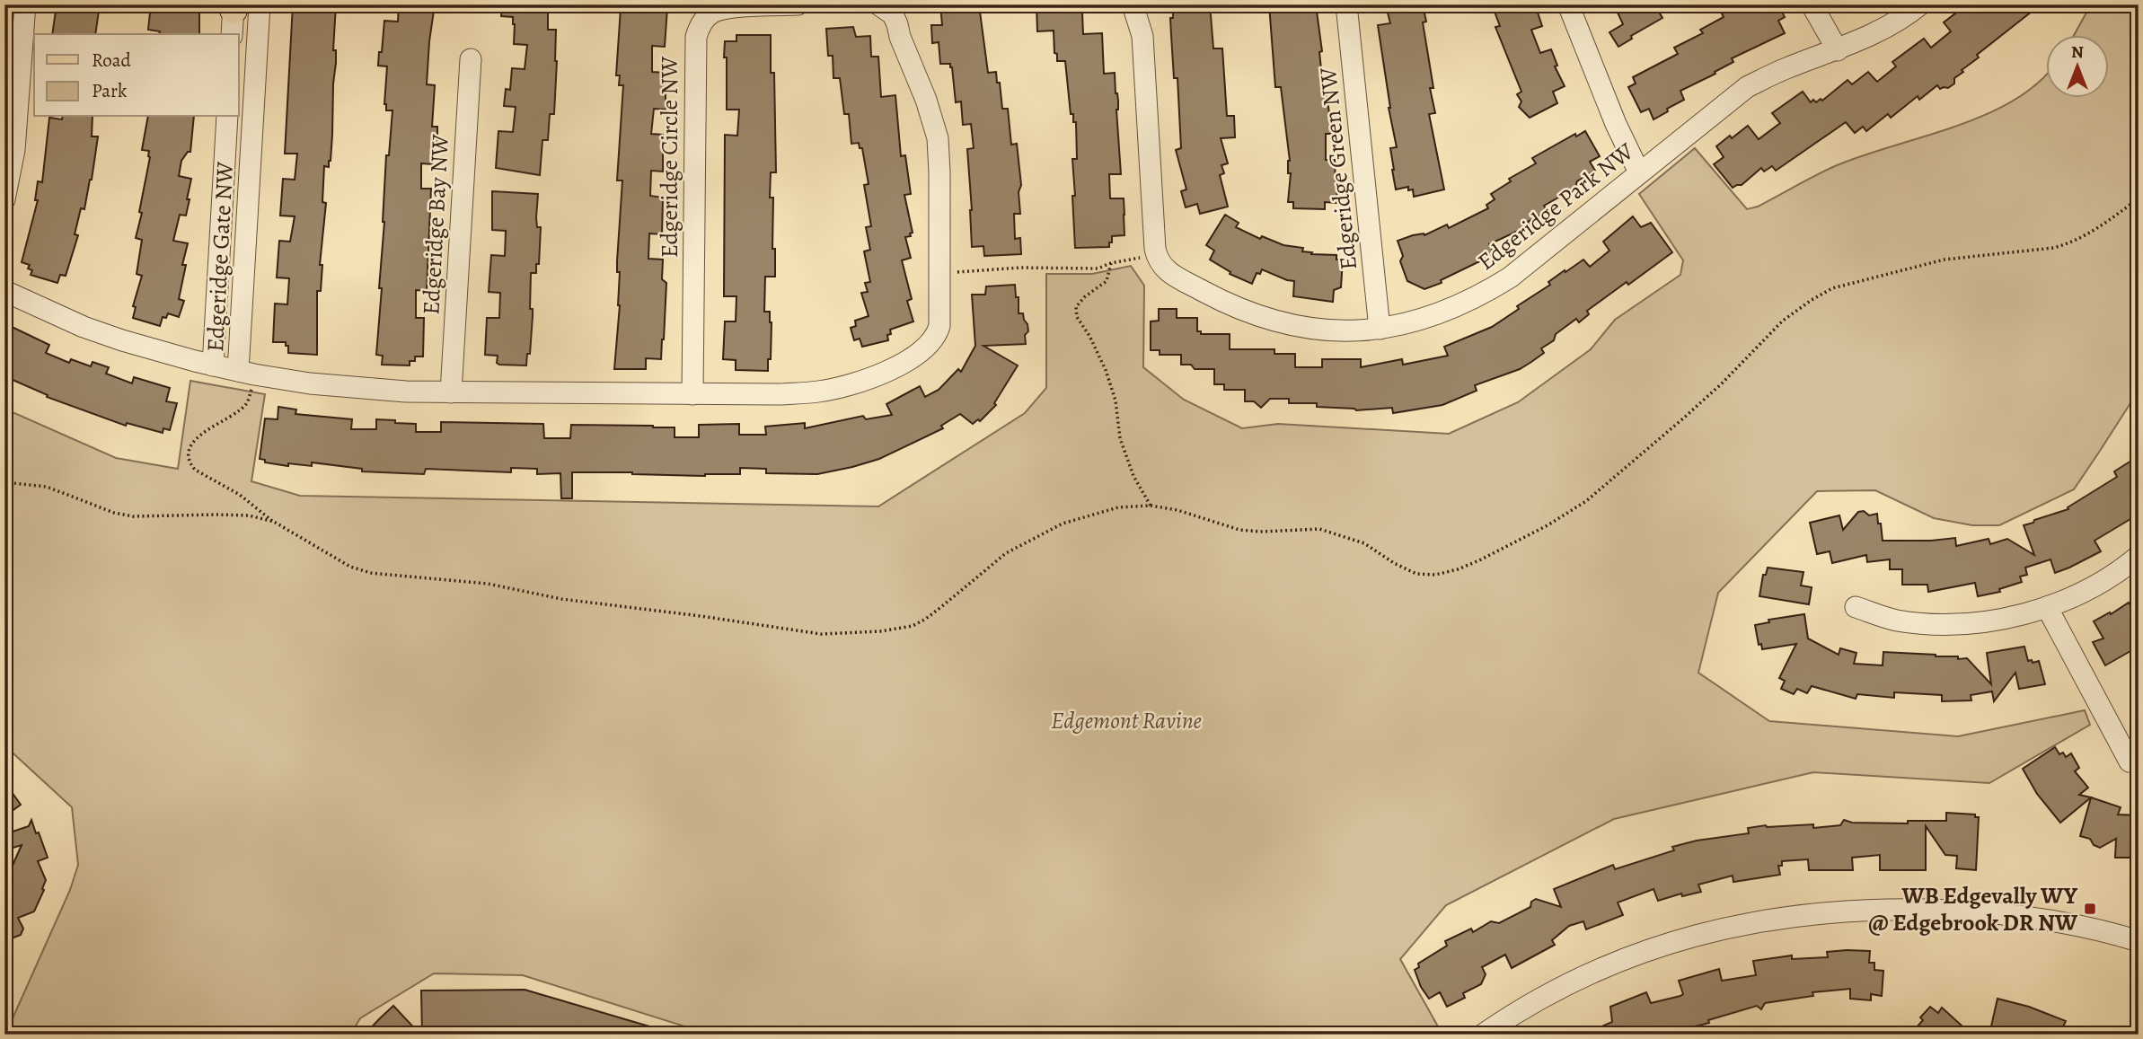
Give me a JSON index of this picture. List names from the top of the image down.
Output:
{
  "streets": {
    "street": [
      "Edgeridge Circle NW",
      "Edgeridge Green NW",
      "Edgeridge Park NW",
      "Edgeridge Bay NW",
      "Edgeridge Gate NW"
    ]
  },
  "crossings": [
    ["Edgeridge Green NW", "Edgeridge Park NW"]
  ],
  "parks": ["Edgemont Ravine"],
  "places": {
    "transit": ["WB Edgevally WY @ Edgebrook DR NW"]
  },
  "legend": ["Road", "Park"],
  "north": "top"
}
